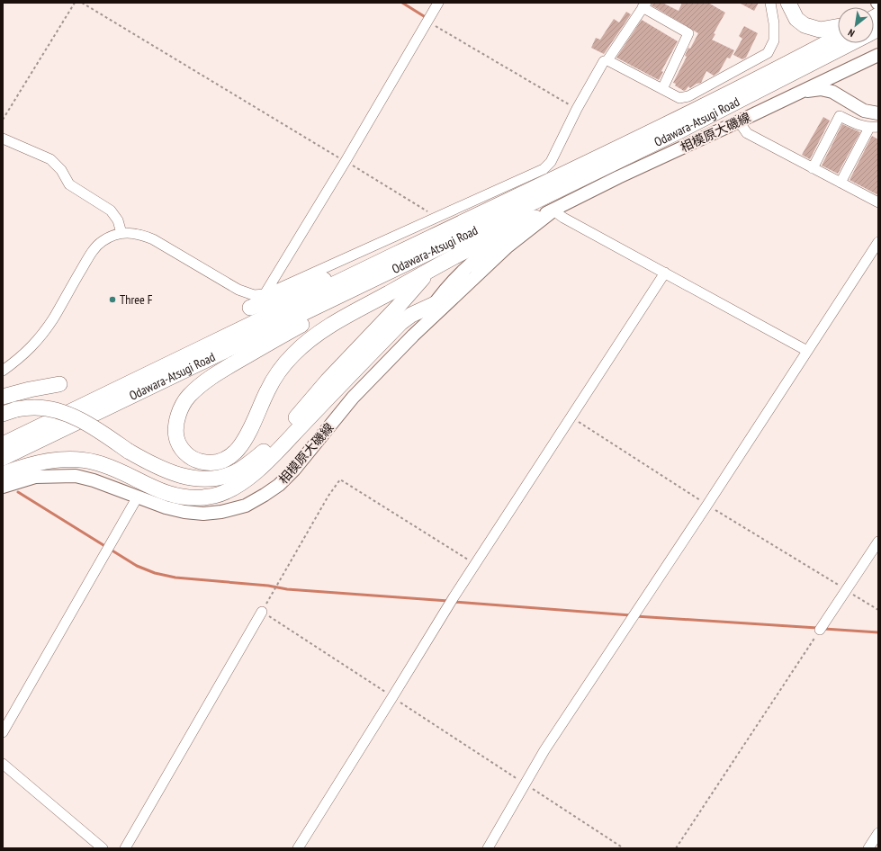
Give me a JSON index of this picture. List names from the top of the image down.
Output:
{
  "streets": {
    "highway": ["Odawara-Atsugi Road"],
    "main road": ["相模原大磯線"]
  },
  "places": ["Three F"],
  "north": "bottom left"
}
